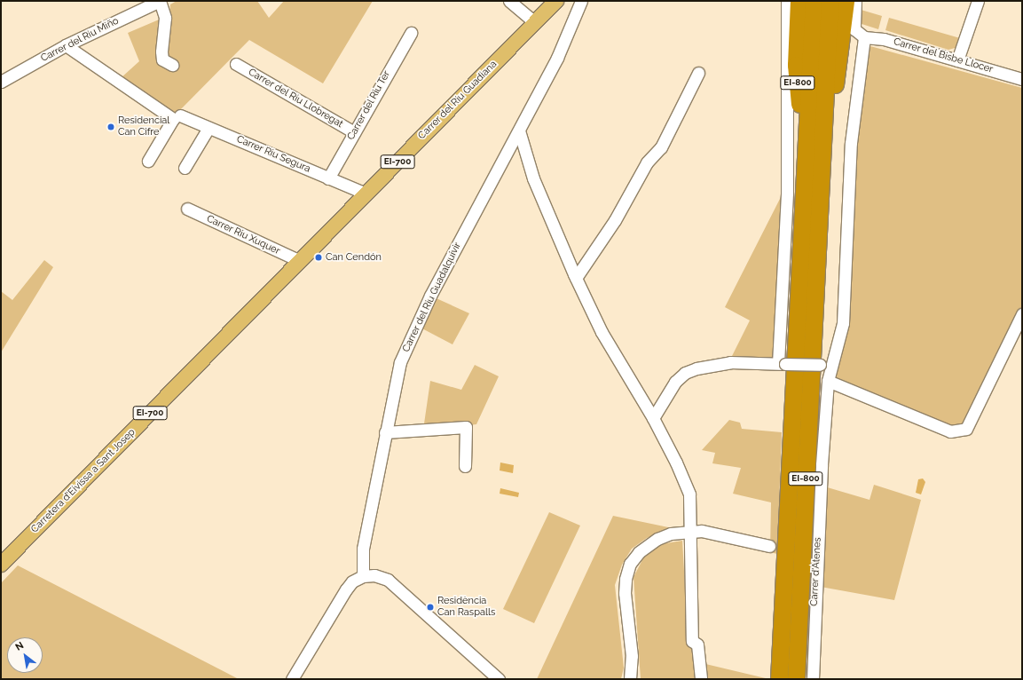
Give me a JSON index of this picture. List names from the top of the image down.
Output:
{
  "streets": {
    "highway": ["EI-800"],
    "main road": ["Carrer del Riu Guadiana", "EI-700", "Carretera d'Eivissa a Sant Josep"],
    "street": [
      "Carrer del Riu Miño",
      "Carrer del Bisbe Llocer",
      "Carrer del Riu Llobregat",
      "Carrer del Riu Ter",
      "Carrer Riu Segura",
      "Carrer Riu Xuquer",
      "Carrer del Riu Guadalquivir",
      "Carrer d'Atenes"
    ]
  },
  "crossings": [
    ["Carrer del Bisbe Llocer", "Carrer d'Atenes"],
    ["Carrer del Riu Llobregat", "Carrer del Riu Ter"],
    ["Carrer del Riu Guadiana", "Carrer Riu Segura"],
    ["Carrer del Riu Guadiana", "Carrer Riu Xuquer"],
    ["Carrer del Riu Guadiana", "Carretera d'Eivissa a Sant Josep"],
    ["Carrer del Riu Ter", "Carrer Riu Segura"],
    ["Carrer Riu Xuquer", "Carretera d'Eivissa a Sant Josep"]
  ],
  "places": ["Residencial Can Cifre", "Can Cendón", "Residència Can Raspalls"],
  "north": "top left"
}
